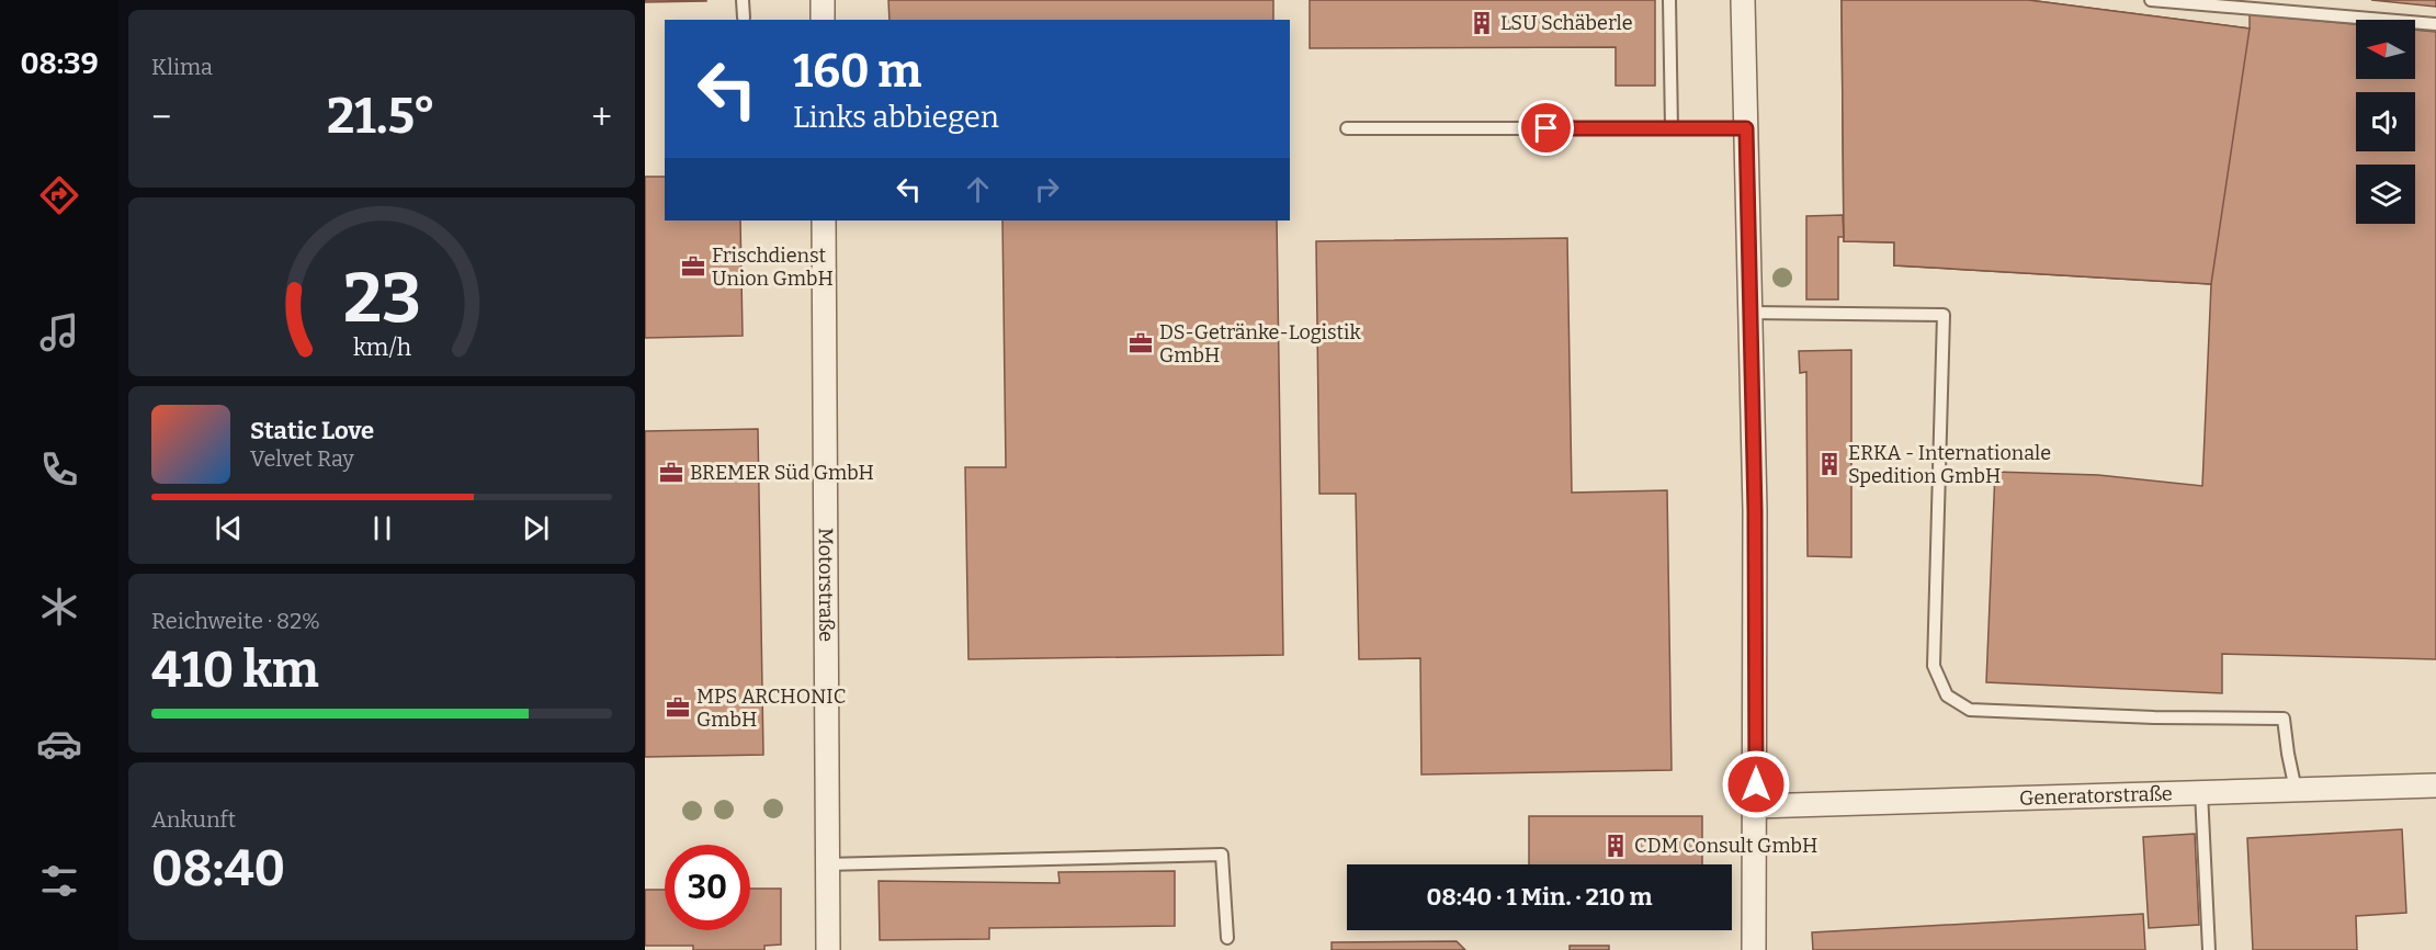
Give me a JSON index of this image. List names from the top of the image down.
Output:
{
  "streets": {
    "street": ["Motorstraße", "Generatorstraße"]
  },
  "places": {
    "building": ["LSU Schäberle", "ERKA - Internationale Spedition GmbH", "CDM Consult GmbH"],
    "office": [
      "Frischdienst Union GmbH",
      "DS-Getränke-Logistik GmbH",
      "BREMER Süd GmbH",
      "MPS ARCHONIC GmbH"
    ]
  },
  "north": "left",
  "page": {
    "tabs": "08:39",
    "tile": [
      "Klima",
      ["Reichweite · 82%", "410 km"],
      ["Ankunft", "08:40"]
    ],
    "turn": ["160 m", "Links abbiegen"],
    "heat": ["−", "21.5°", "+"],
    "song": ["Static Love", "Velvet Ray"],
    "limit": "30",
    "trip": "08:40 · 1 Min. · 210 m",
    "gauge": ["23", "km/h"]
  }
}
